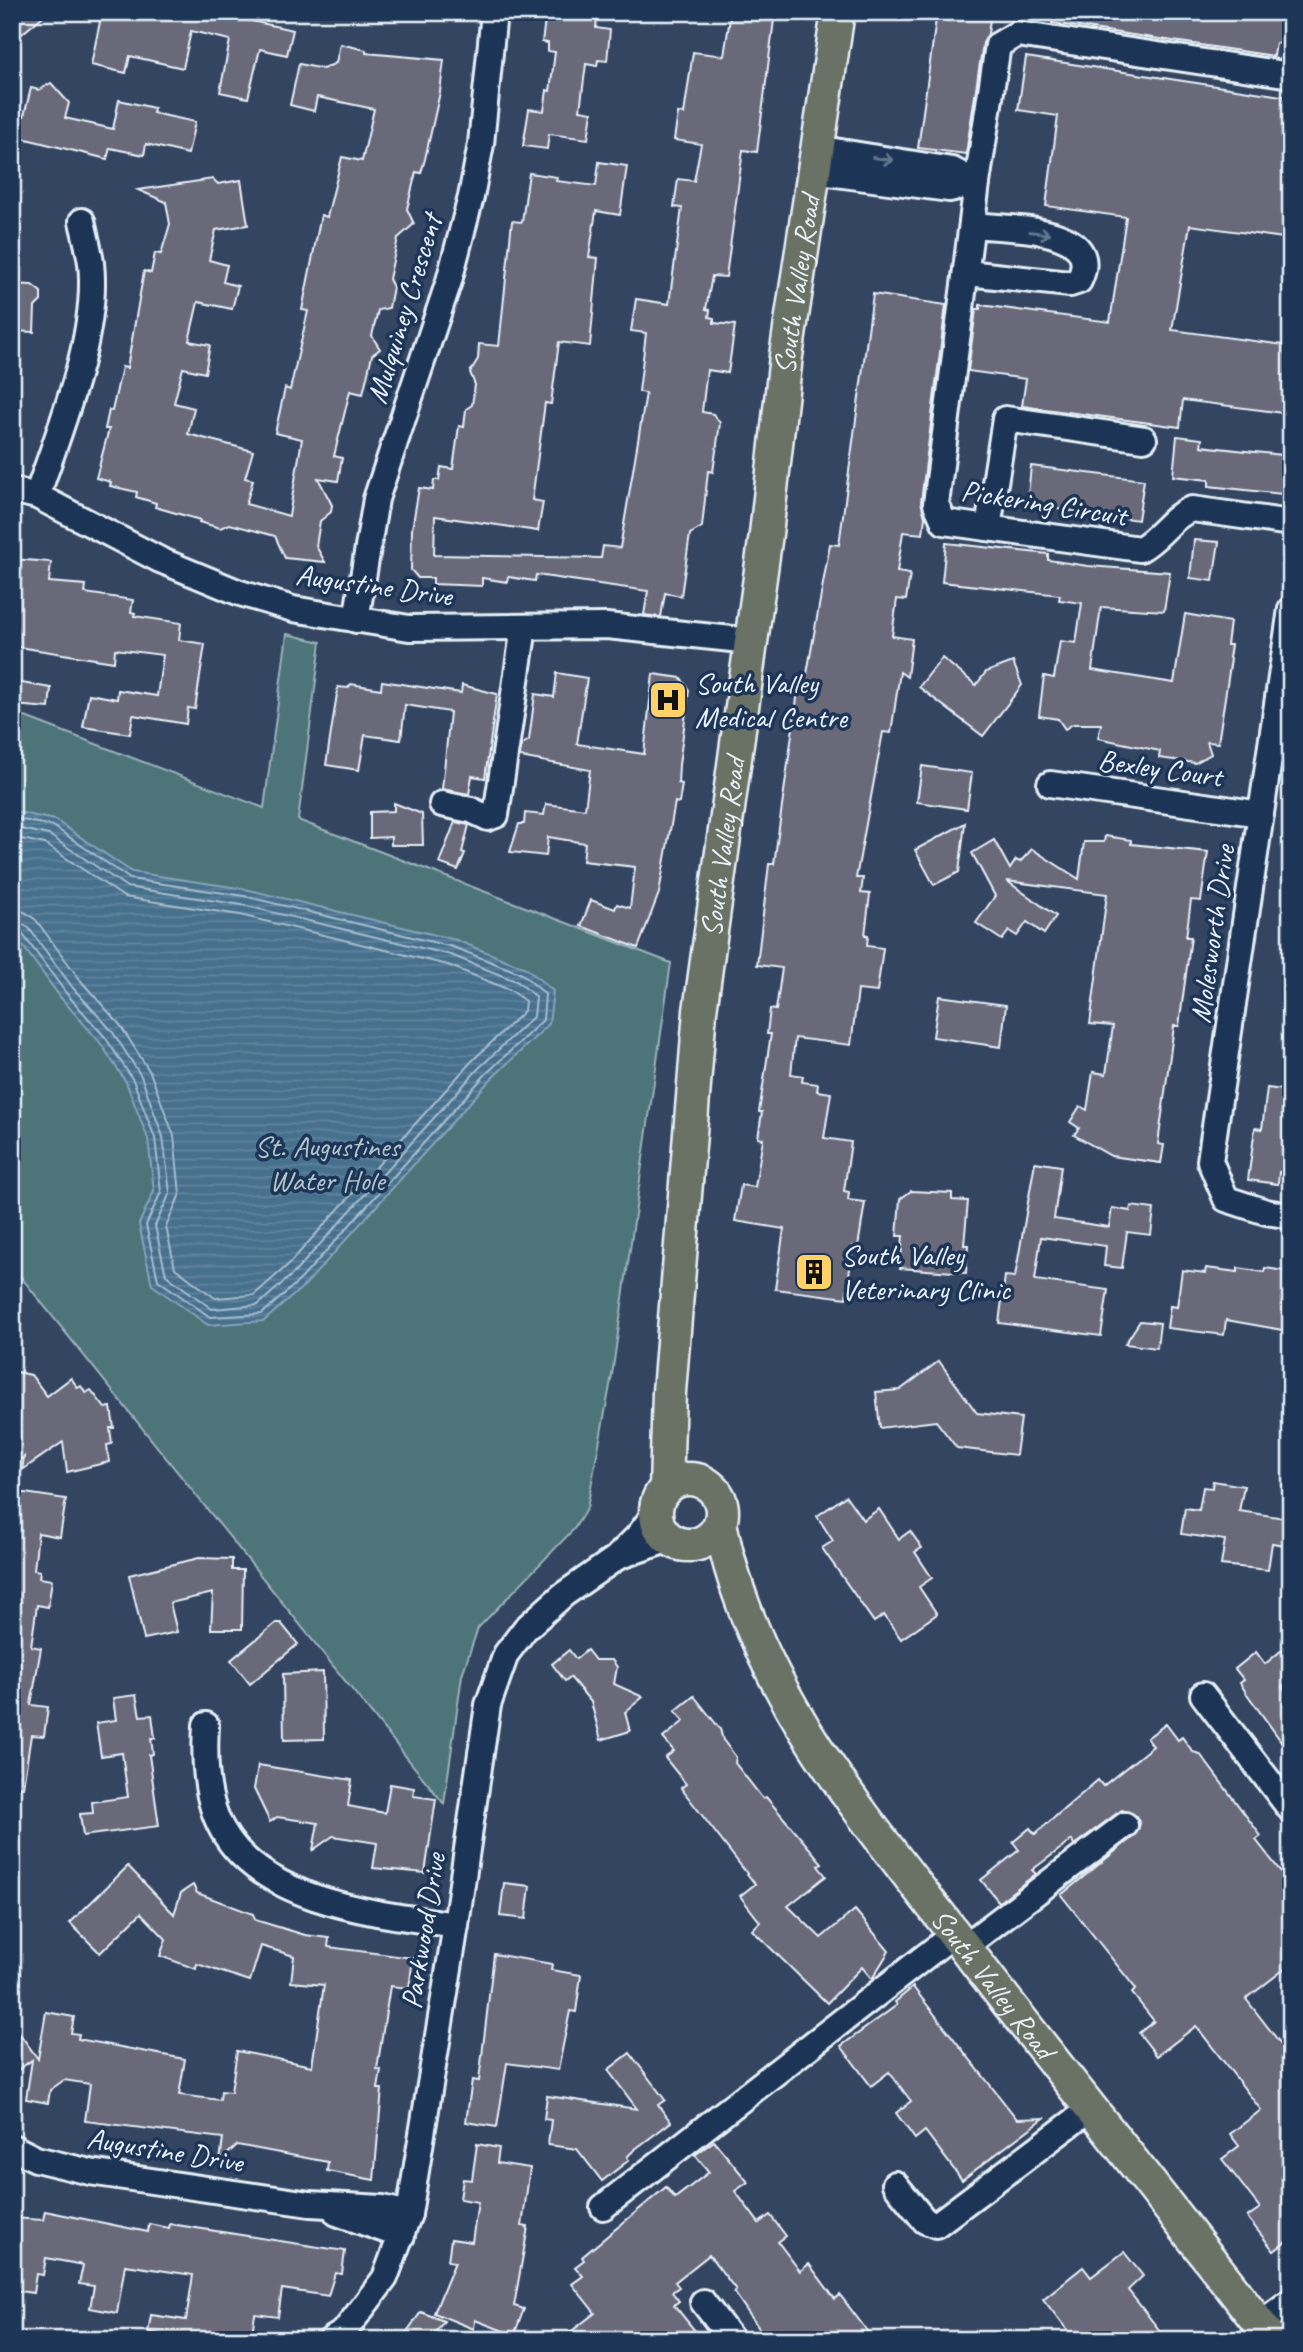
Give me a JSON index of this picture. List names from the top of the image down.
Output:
{
  "streets": {
    "main road": ["South Valley Road"],
    "street": [
      "Mulquiney Crescent",
      "Pickering Circuit",
      "Augustine Drive",
      "Bexley Court",
      "Molesworth Drive",
      "Parkwood Drive"
    ]
  },
  "crossings": [
    ["South Valley Road", "Augustine Drive"],
    ["South Valley Road", "Parkwood Drive"],
    ["Mulquiney Crescent", "Augustine Drive"],
    ["Augustine Drive", "Parkwood Drive"],
    ["Bexley Court", "Molesworth Drive"]
  ],
  "parks": ["St. Augustines Water Hole"],
  "places": {
    "hospital": ["South Valley Medical Centre"],
    "building": ["South Valley Veterinary Clinic"]
  }
}
